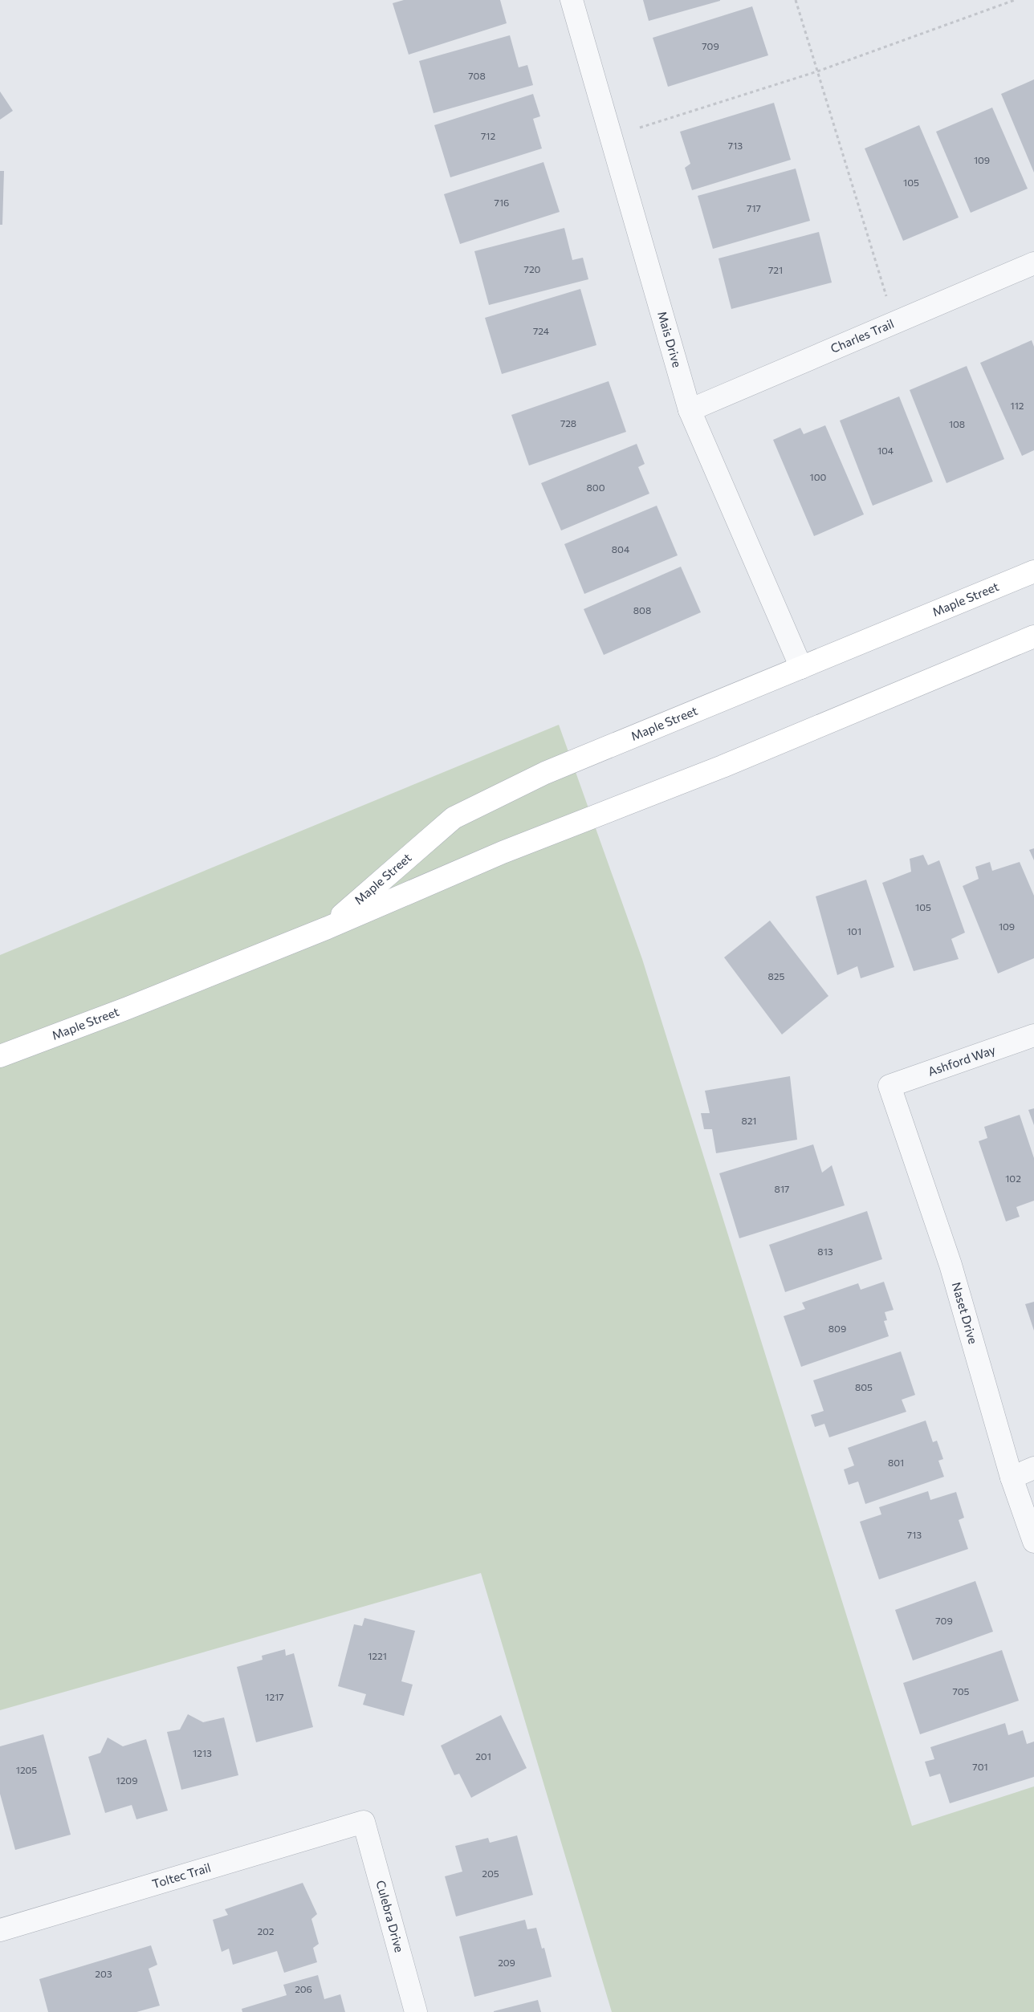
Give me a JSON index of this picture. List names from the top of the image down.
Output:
{
  "streets": {
    "street": [
      "Charles Trail",
      "Mais Drive",
      "Maple Street",
      "Ashford Way",
      "Naset Drive",
      "Toltec Trail",
      "Culebra Drive"
    ]
  },
  "crossings": [
    ["Charles Trail", "Mais Drive"],
    ["Mais Drive", "Maple Street"],
    ["Ashford Way", "Naset Drive"],
    ["Toltec Trail", "Culebra Drive"]
  ],
  "house_numbers": [
    "709",
    "708",
    "712",
    "713",
    "109",
    "105",
    "716",
    "717",
    "720",
    "721",
    "724",
    "112",
    "728",
    "108",
    "104",
    "100",
    "800",
    "804",
    "808",
    "105",
    "109",
    "101",
    "825",
    "821",
    "102",
    "817",
    "813",
    "809",
    "805",
    "801",
    "713",
    "709",
    "1221",
    "705",
    "1217",
    "1213",
    "201",
    "701",
    "1205",
    "1209",
    "205",
    "202",
    "209",
    "203",
    "206"
  ]
}
